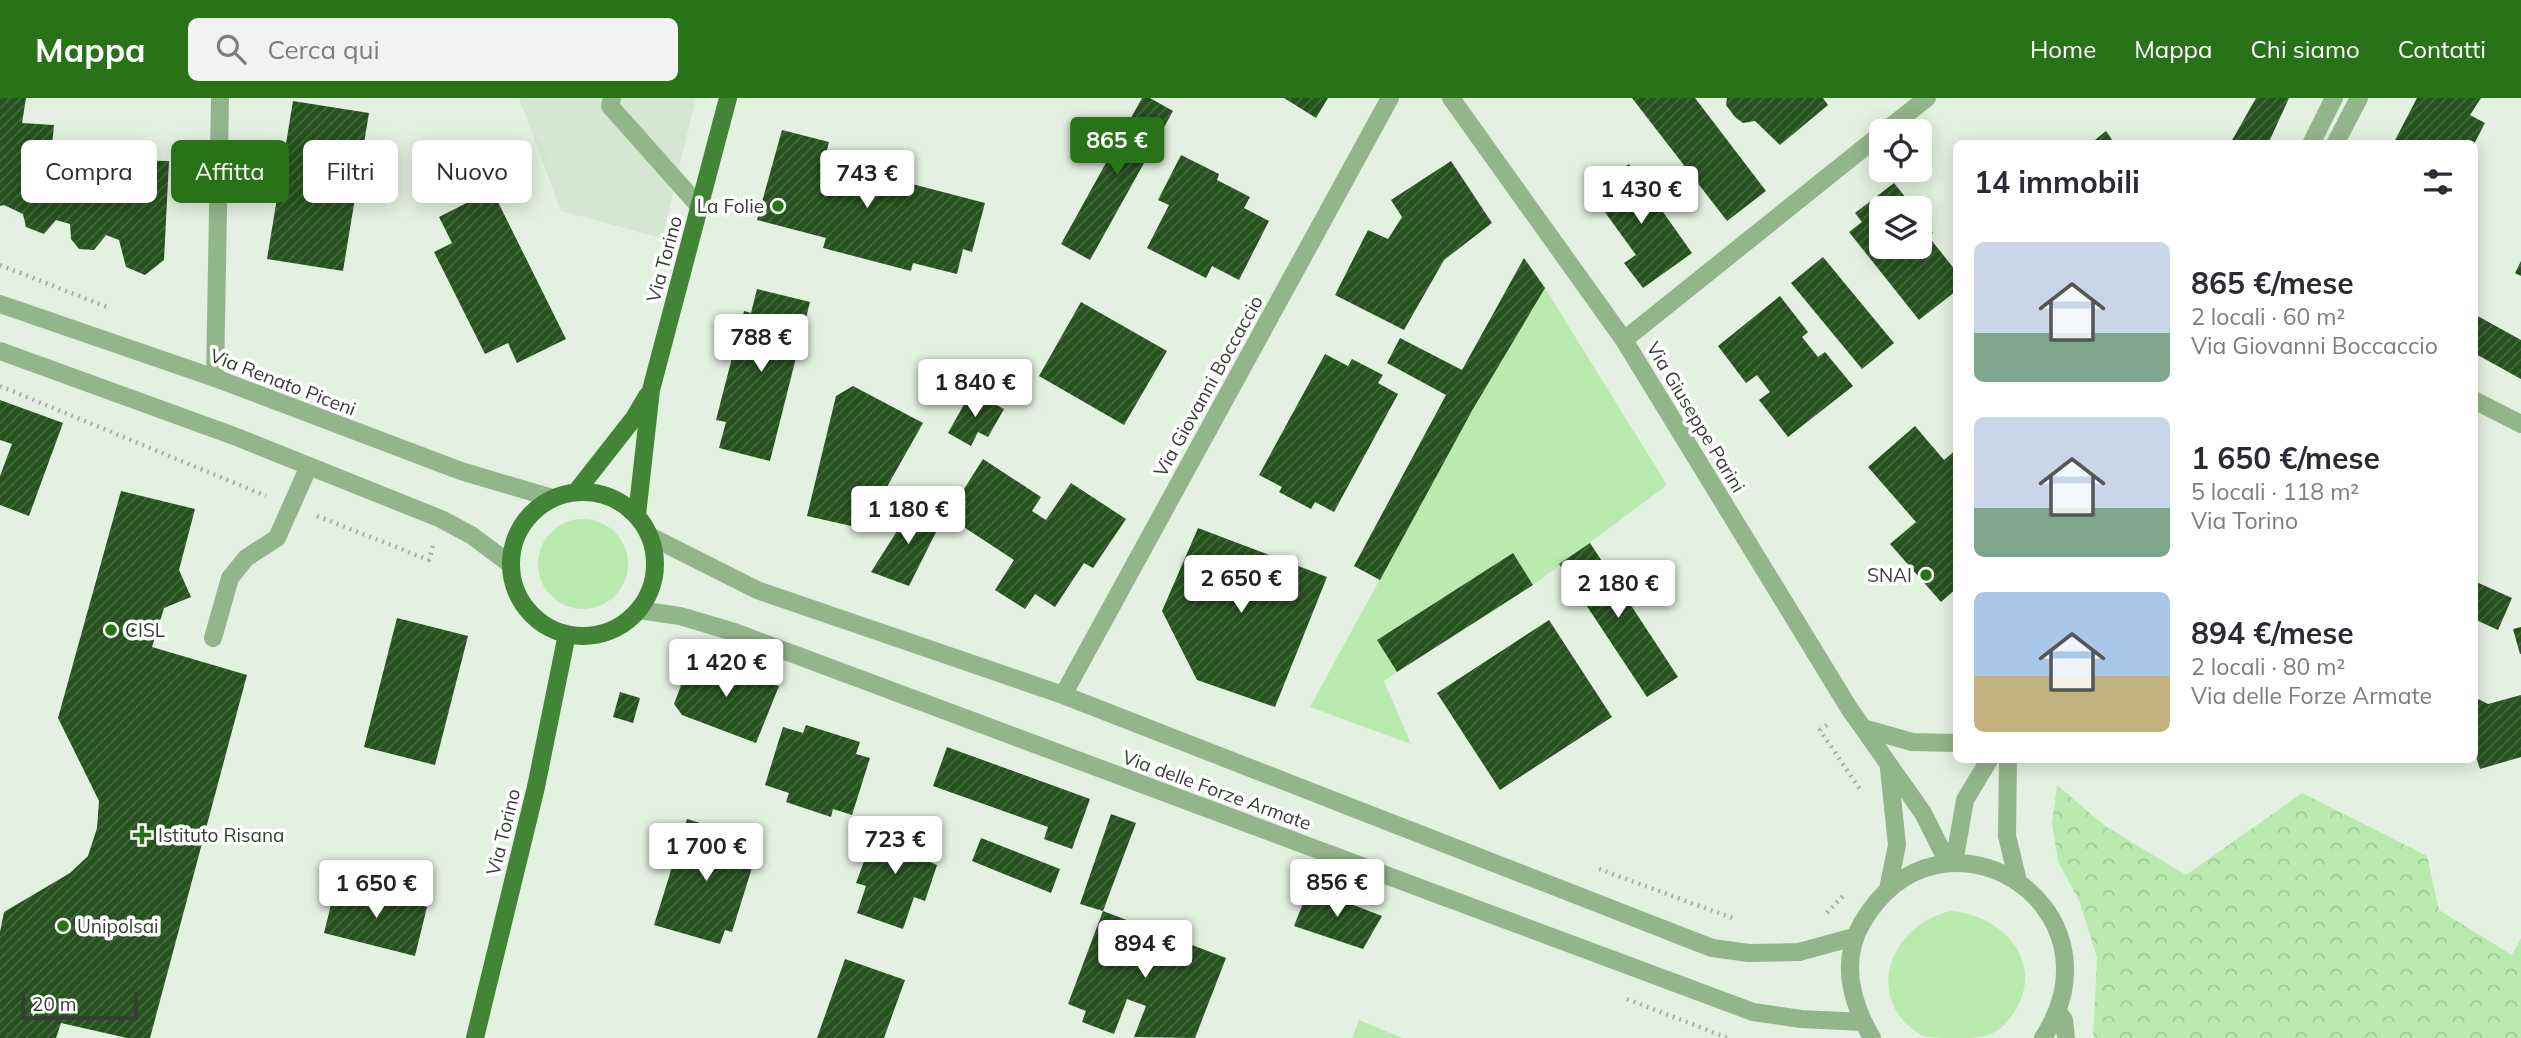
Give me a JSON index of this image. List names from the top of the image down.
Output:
{
  "streets": {
    "main road": ["Via Torino"],
    "street": [
      "Via Renato Piceni",
      "Via Giovanni Boccaccio",
      "Via Giuseppe Parini",
      "Via delle Forze Armate"
    ]
  },
  "crossings": [
    ["Via Torino", "Via Renato Piceni"],
    ["Via Torino", "Via delle Forze Armate"],
    ["Via Renato Piceni", "Via delle Forze Armate"],
    ["Via Giovanni Boccaccio", "Via delle Forze Armate"]
  ],
  "places": {
    "other": [
      "La Folie",
      "SNAI",
      "CISL",
      "Unipolsai"
    ],
    "health": ["Istituto Risana"]
  },
  "scale_bar": "20 m",
  "page": {
    "header": "Mappa",
    "search": "Cerca qui",
    "nav": [
      "Home",
      "Mappa",
      "Chi siamo",
      "Contatti"
    ],
    "price": [
      "865 €",
      "743 €",
      "1 430 €",
      "788 €",
      "1 840 €",
      "1 180 €",
      "2 650 €",
      "2 180 €",
      "1 420 €",
      "723 €",
      "1 700 €",
      "856 €",
      "1 650 €",
      "894 €"
    ],
    "chip": [
      "Compra",
      "Affitta",
      "Filtri",
      "Nuovo"
    ],
    "heading": "14 immobili",
    "list": [
      {
        "name": "865 €/mese",
        "note": "2 locali · 60 m² · Via Giovanni Boccaccio"
      },
      {
        "name": "1 650 €/mese",
        "note": "5 locali · 118 m² · Via Torino"
      },
      {
        "name": "894 €/mese",
        "note": "2 locali · 80 m² · Via delle Forze Armate"
      }
    ],
    "scale": "20 m"
  }
}
